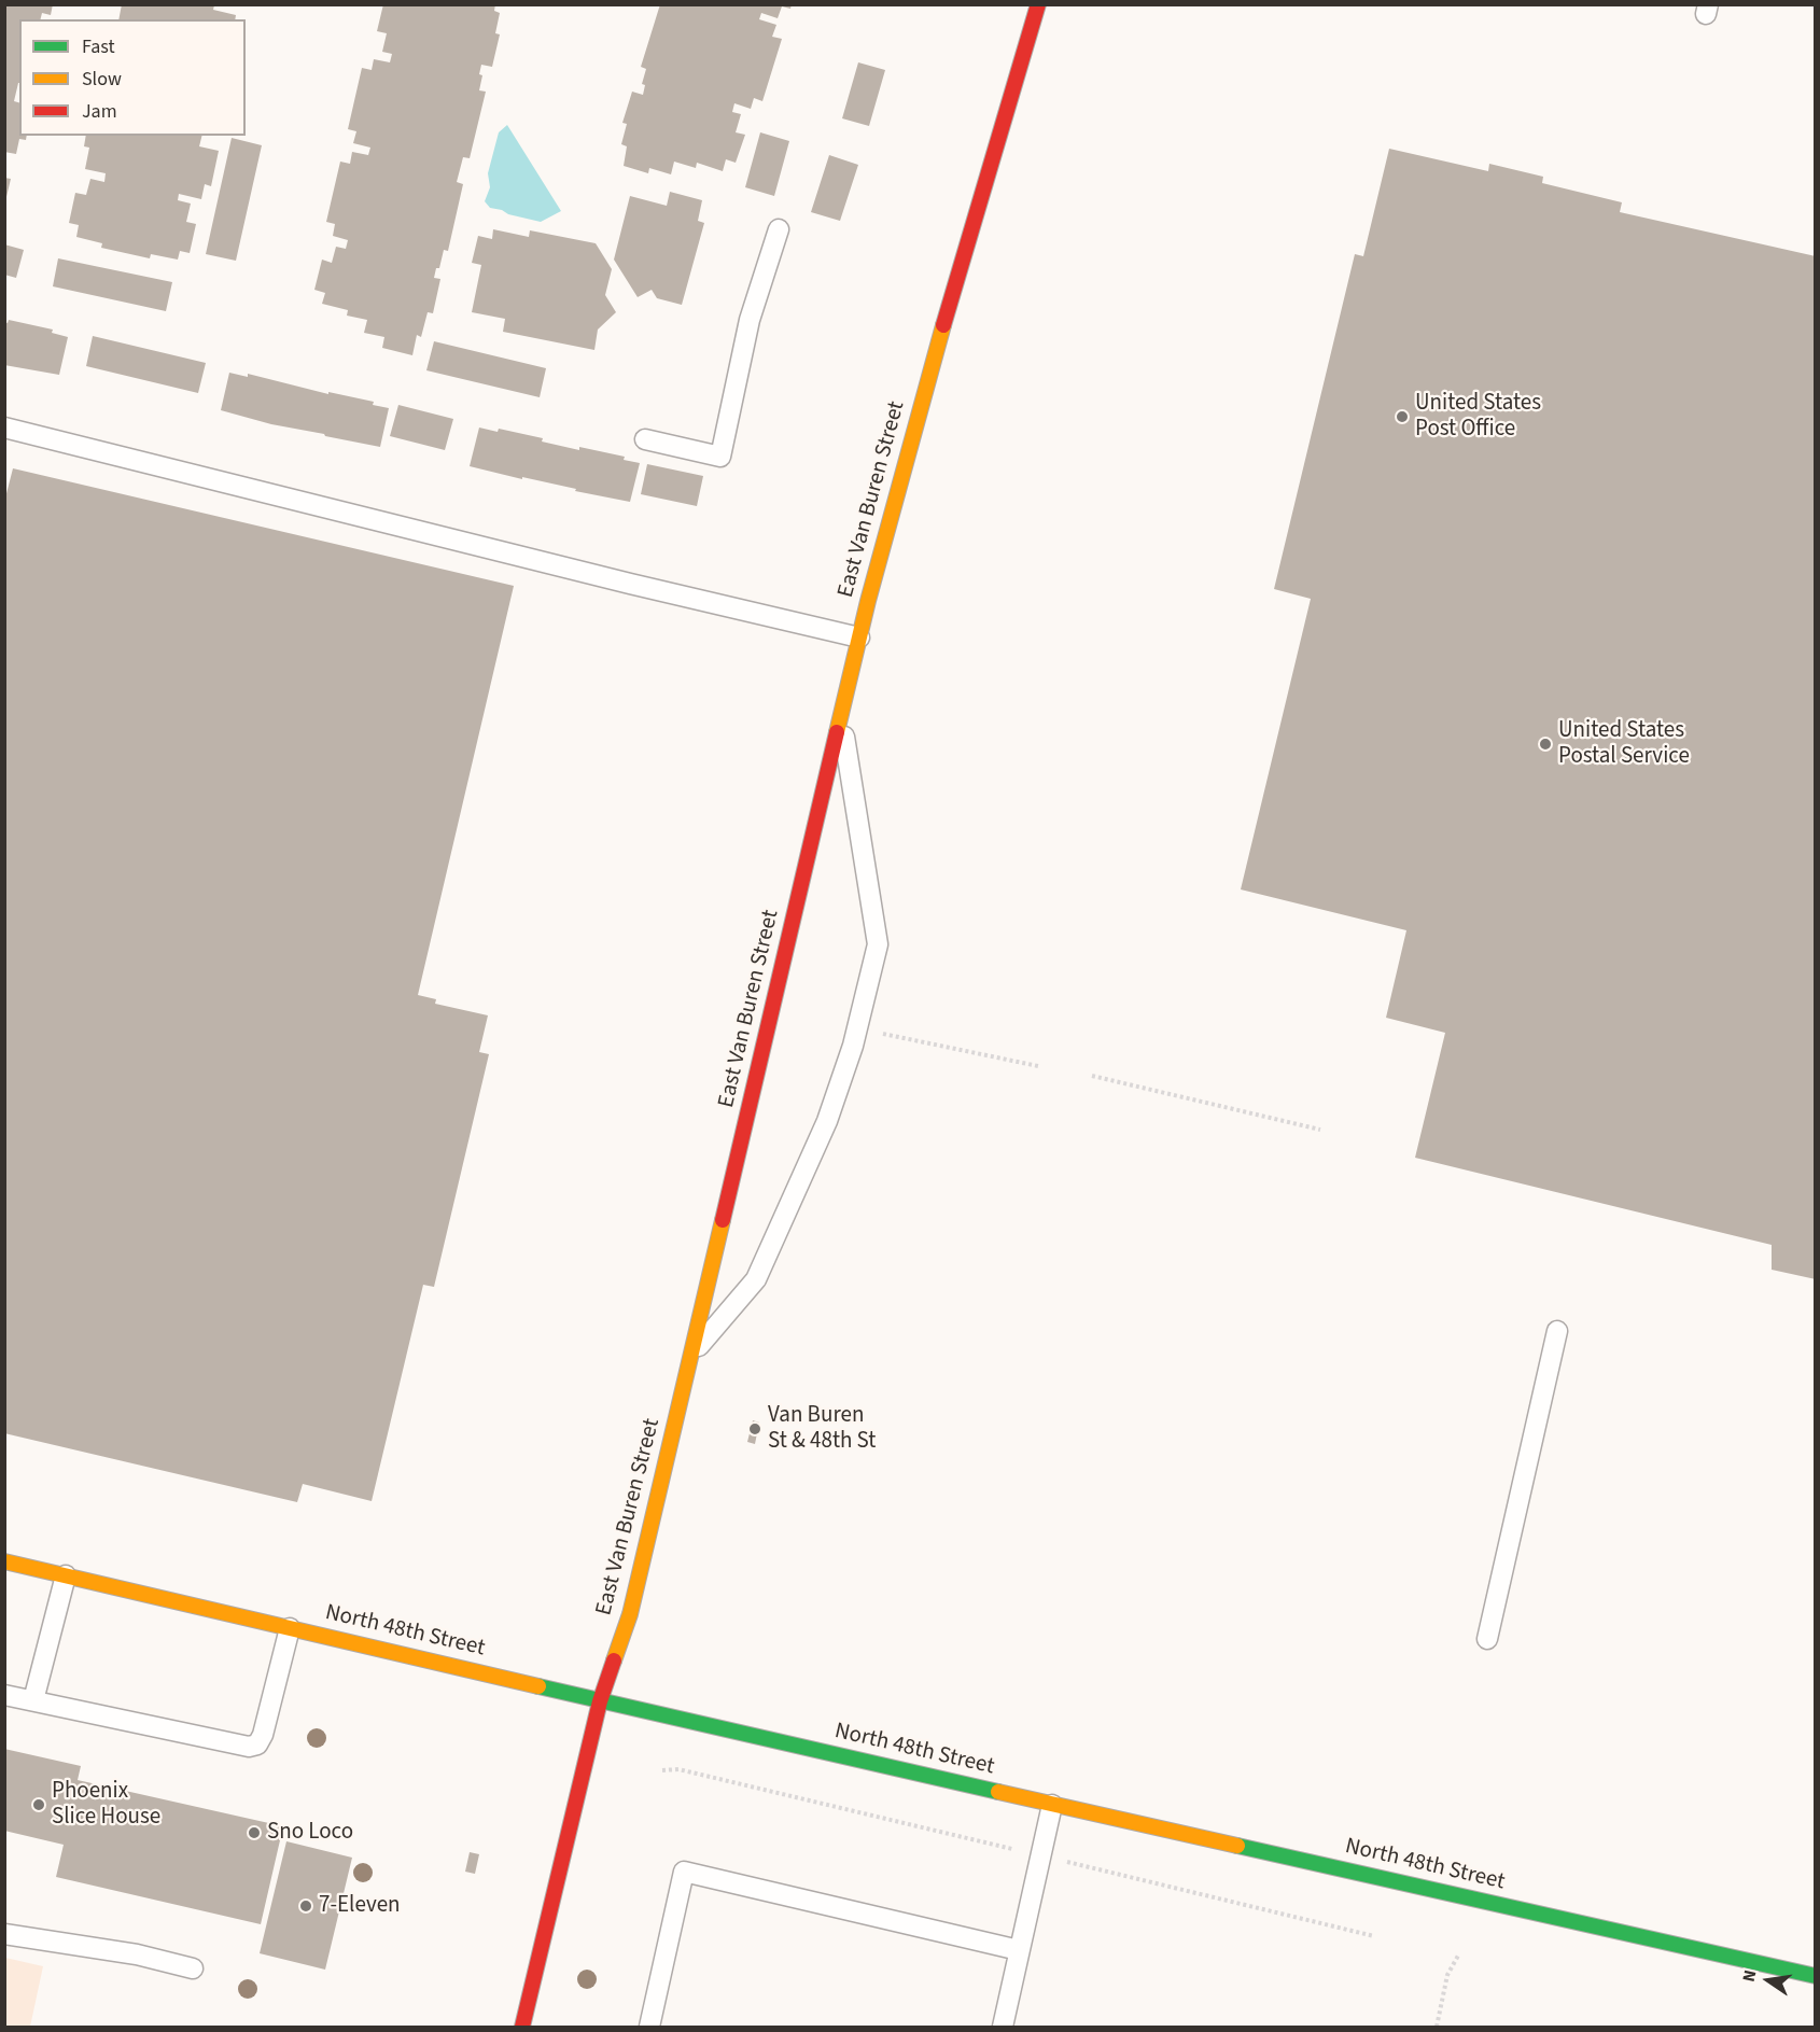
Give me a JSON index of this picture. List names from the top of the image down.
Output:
{
  "streets": {
    "main road": ["East Van Buren Street", "North 48th Street"]
  },
  "crossings": [
    ["East Van Buren Street", "North 48th Street"]
  ],
  "places": [
    "United States Post Office",
    "United States Postal Service",
    "Van Buren St & 48th St",
    "Phoenix Slice House",
    "Sno Loco",
    "7-Eleven"
  ],
  "legend": ["Fast", "Slow", "Jam"],
  "north": "left"
}
